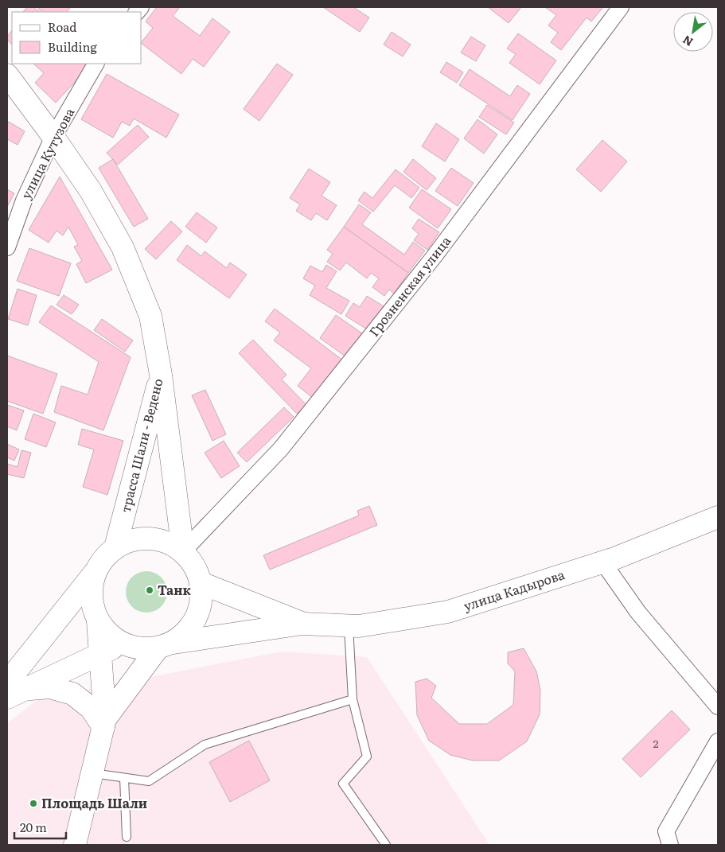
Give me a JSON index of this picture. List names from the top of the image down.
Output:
{
  "streets": {
    "main road": ["трасса Шали - Ведено", "улица Кадырова"],
    "street": ["улица Кутузова", "Грозненская улица"]
  },
  "crossings": [
    ["улица Кутузова", "трасса Шали - Ведено"],
    ["Грозненская улица", "трасса Шали - Ведено"],
    ["Грозненская улица", "улица Кадырова"],
    ["трасса Шали - Ведено", "улица Кадырова"]
  ],
  "places": ["Танк", "Площадь Шали"],
  "house_numbers": ["2"],
  "legend": ["Road", "Building"],
  "scale_bar": "20 m",
  "north": "bottom left"
}
